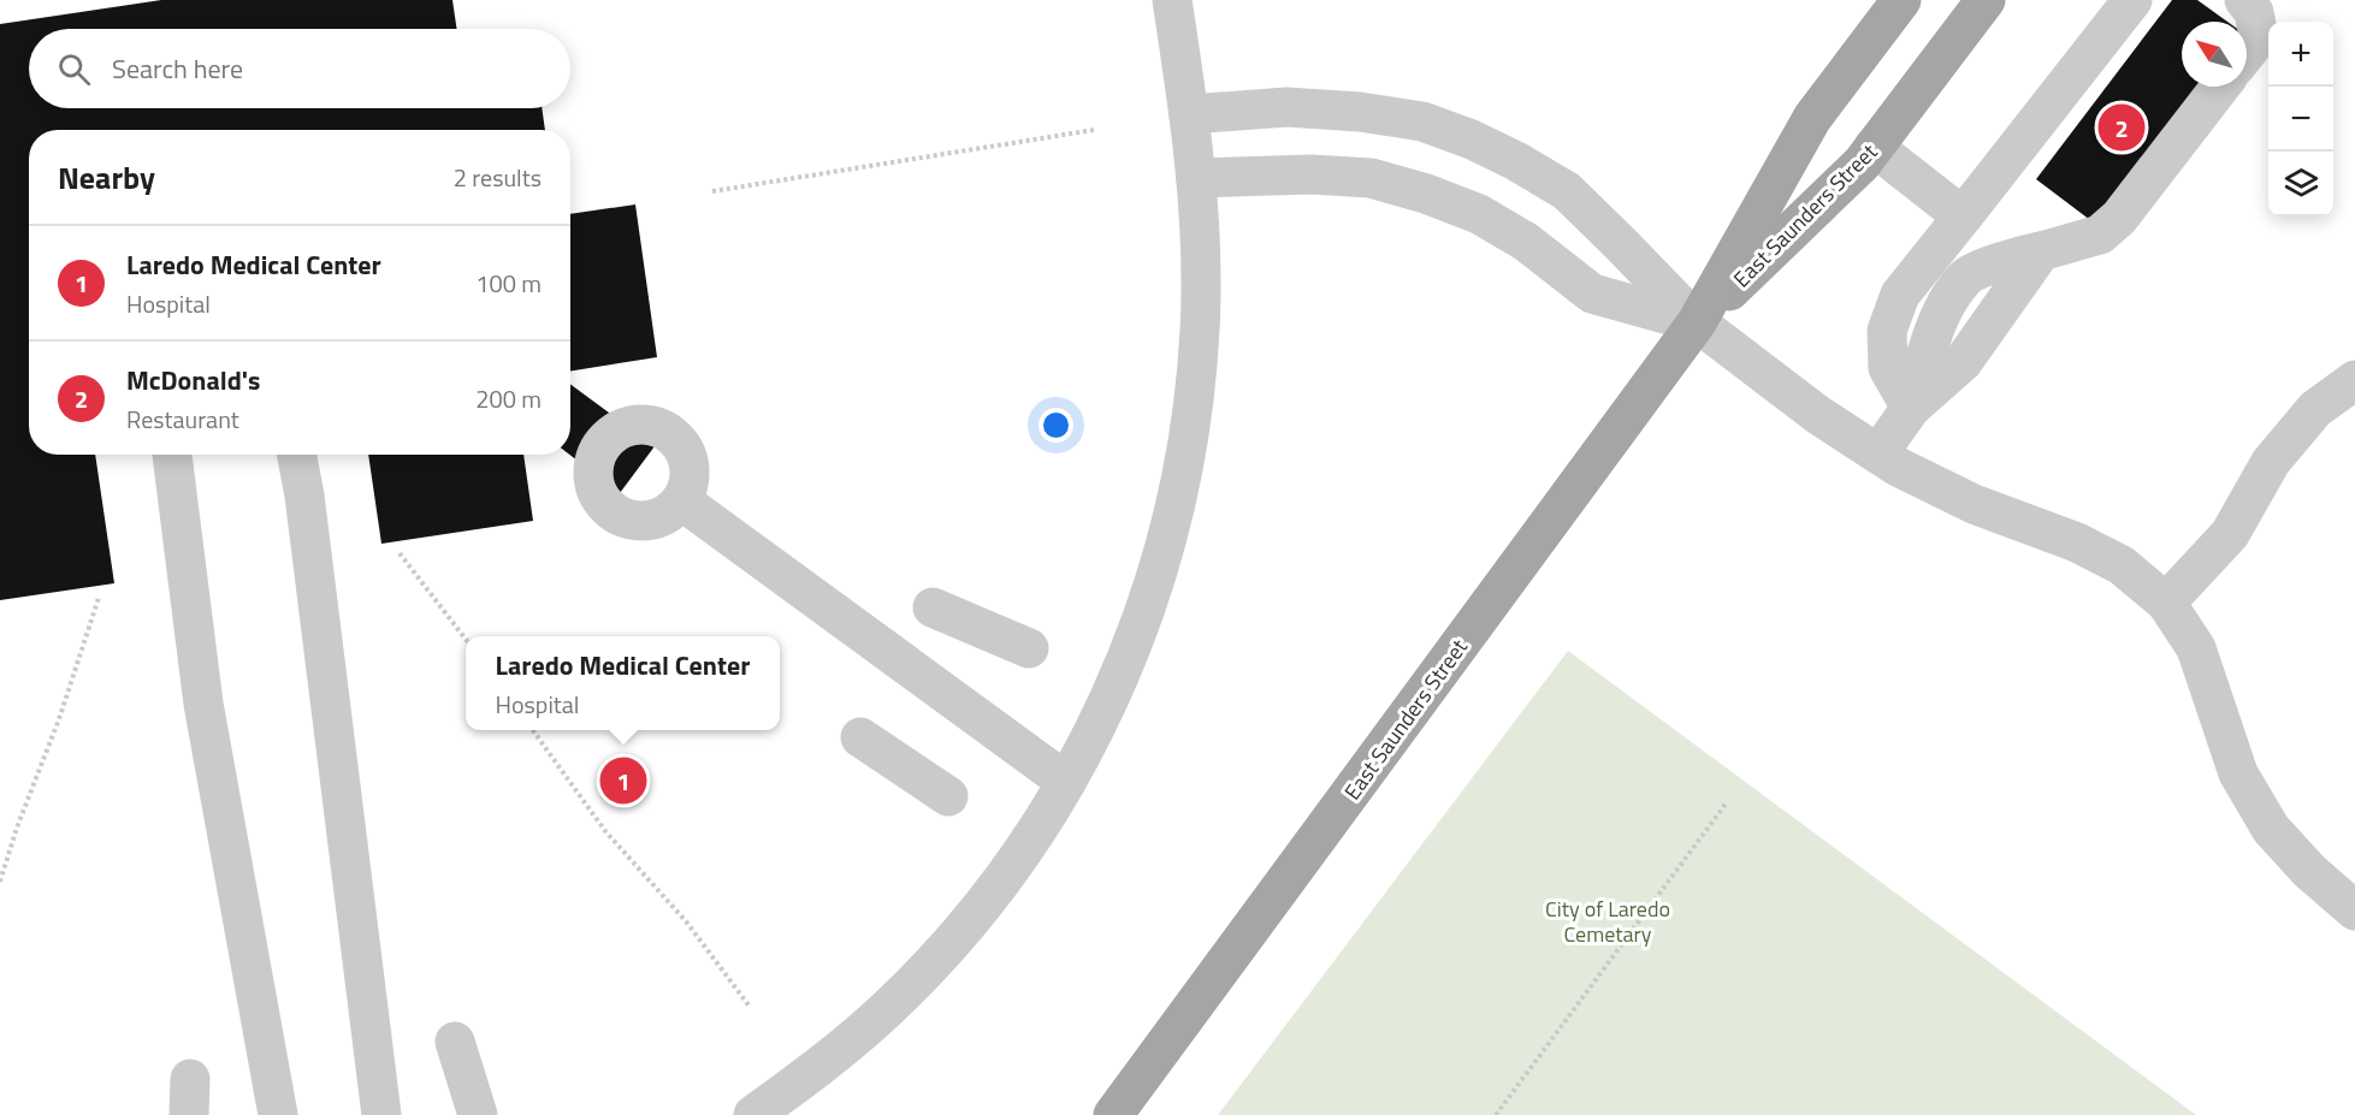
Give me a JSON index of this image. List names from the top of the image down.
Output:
{
  "streets": {
    "main road": ["East Saunders Street"]
  },
  "parks": ["City of Laredo Cemetary"],
  "north": "top left",
  "page": {
    "map_buttons": ["+", "−"],
    "search": "Search here",
    "pins": ["2", "1"],
    "heading": ["Nearby", "2 results"],
    "list": [
      {
        "mark": "1",
        "name": "Laredo Medical Center",
        "note": "Hospital",
        "value": "100 m"
      },
      {
        "mark": "2",
        "name": "McDonald's",
        "note": "Restaurant",
        "value": "200 m"
      }
    ],
    "popup": ["Laredo Medical Center", "Hospital"]
  }
}
